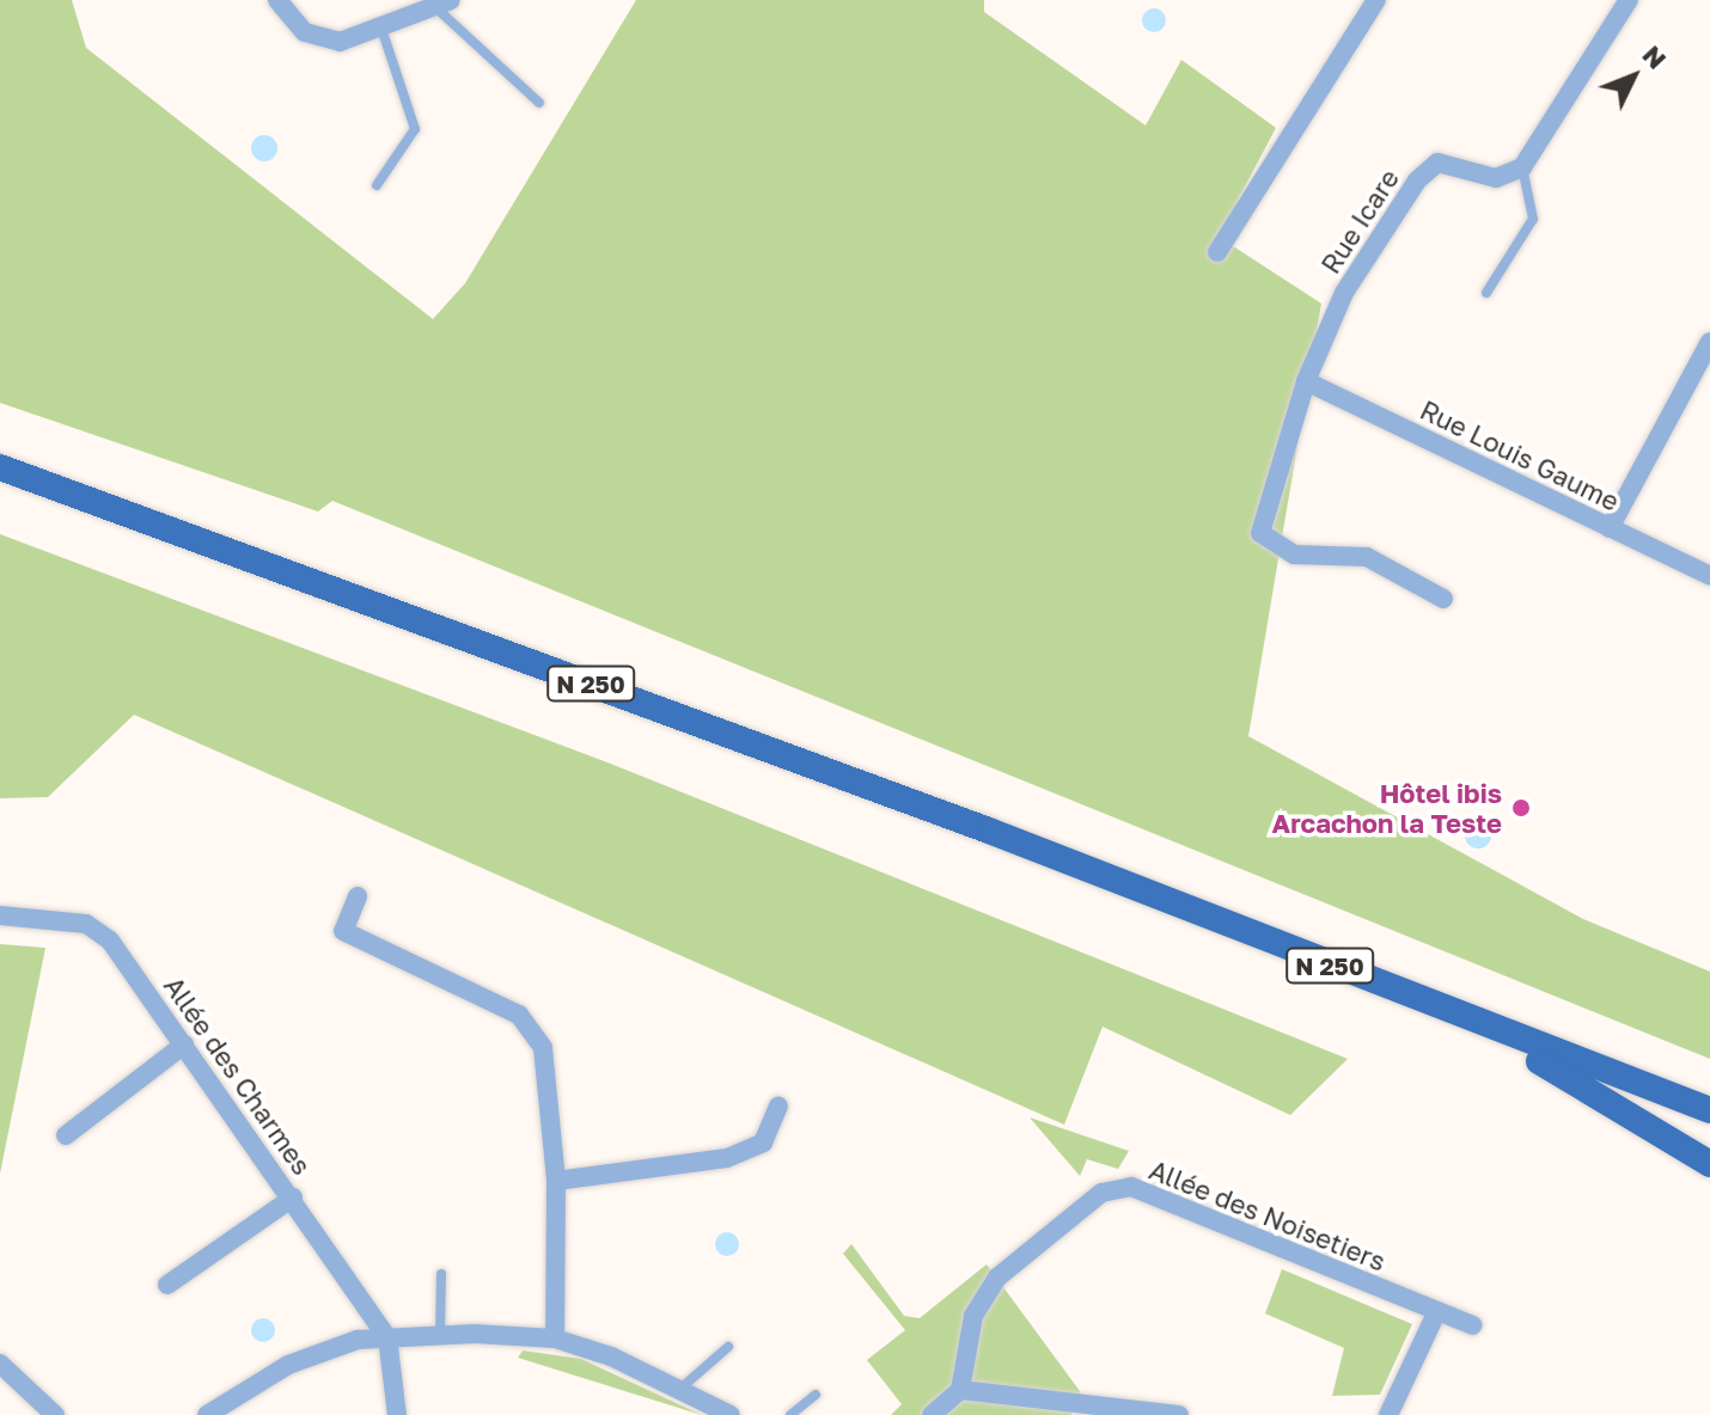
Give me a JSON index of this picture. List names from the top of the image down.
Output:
{
  "streets": {
    "main road": ["N 250"],
    "street": [
      "Rue Icare",
      "Rue Louis Gaume",
      "Allée des Charmes",
      "Allée des Noisetiers"
    ]
  },
  "crossings": [
    ["Rue Icare", "Rue Louis Gaume"]
  ],
  "places": ["Hôtel ibis Arcachon la Teste"],
  "north": "top right"
}
